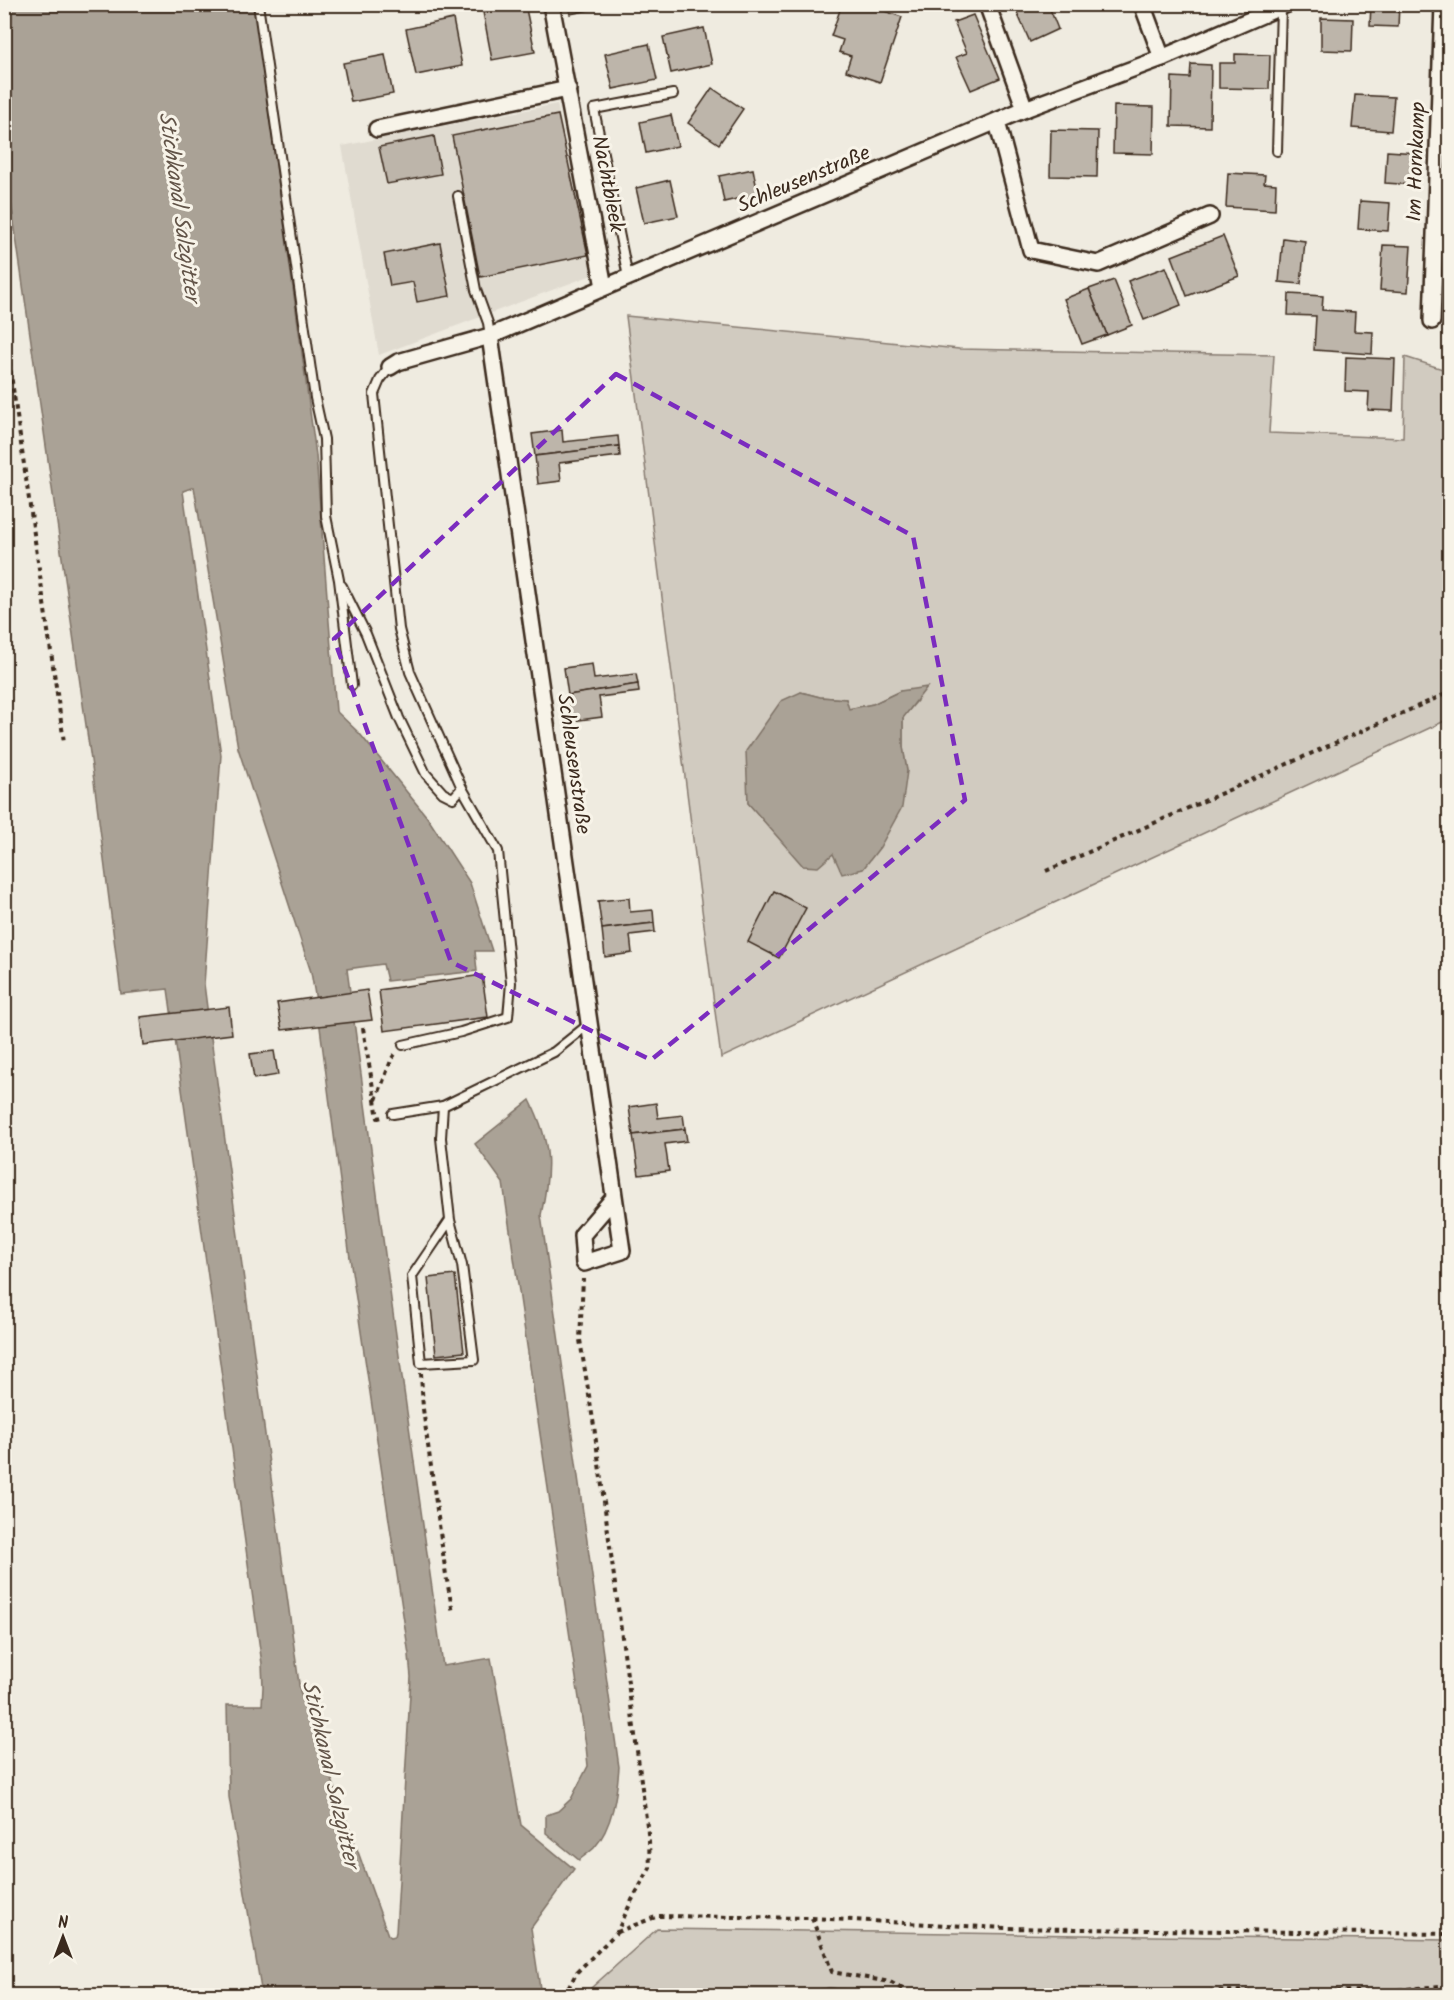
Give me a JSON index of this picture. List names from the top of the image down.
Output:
{
  "streets": {
    "street": ["Im Hornkamp", "Schleusenstraße", "Nachtbleek"]
  },
  "crossings": [
    ["Schleusenstraße", "Nachtbleek"]
  ],
  "water": ["Stichkanal Salzgitter"],
  "north": "top"
}
